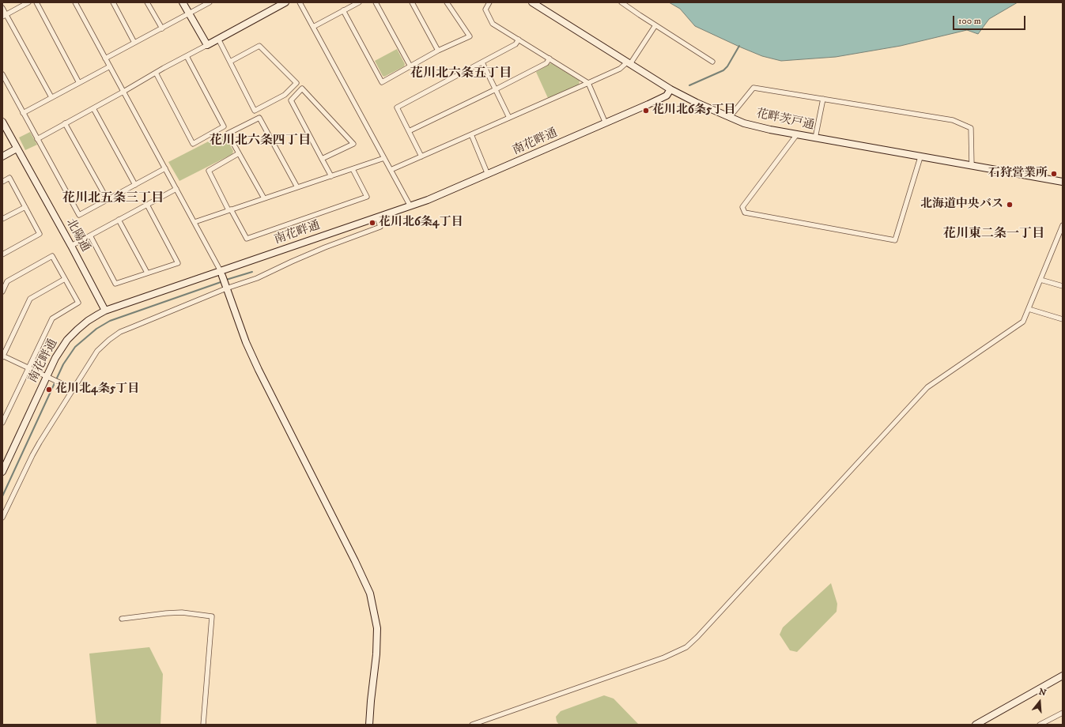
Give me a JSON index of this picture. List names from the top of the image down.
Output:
{
  "streets": {
    "street": ["花畔茨戸通", "南花畔通", "北陽通"]
  },
  "crossings": [
    ["花畔茨戸通", "南花畔通"],
    ["南花畔通", "北陽通"]
  ],
  "districts": [
    "花川北六条五丁目",
    "花川北六条四丁目",
    "花川北五条三丁目",
    "花川東二条一丁目"
  ],
  "places": [
    "花川北6条5丁目",
    "石狩営業所",
    "北海道中央バス",
    "花川北6条4丁目",
    "花川北4条5丁目"
  ],
  "scale_bar": "100 m",
  "north": "top"
}
